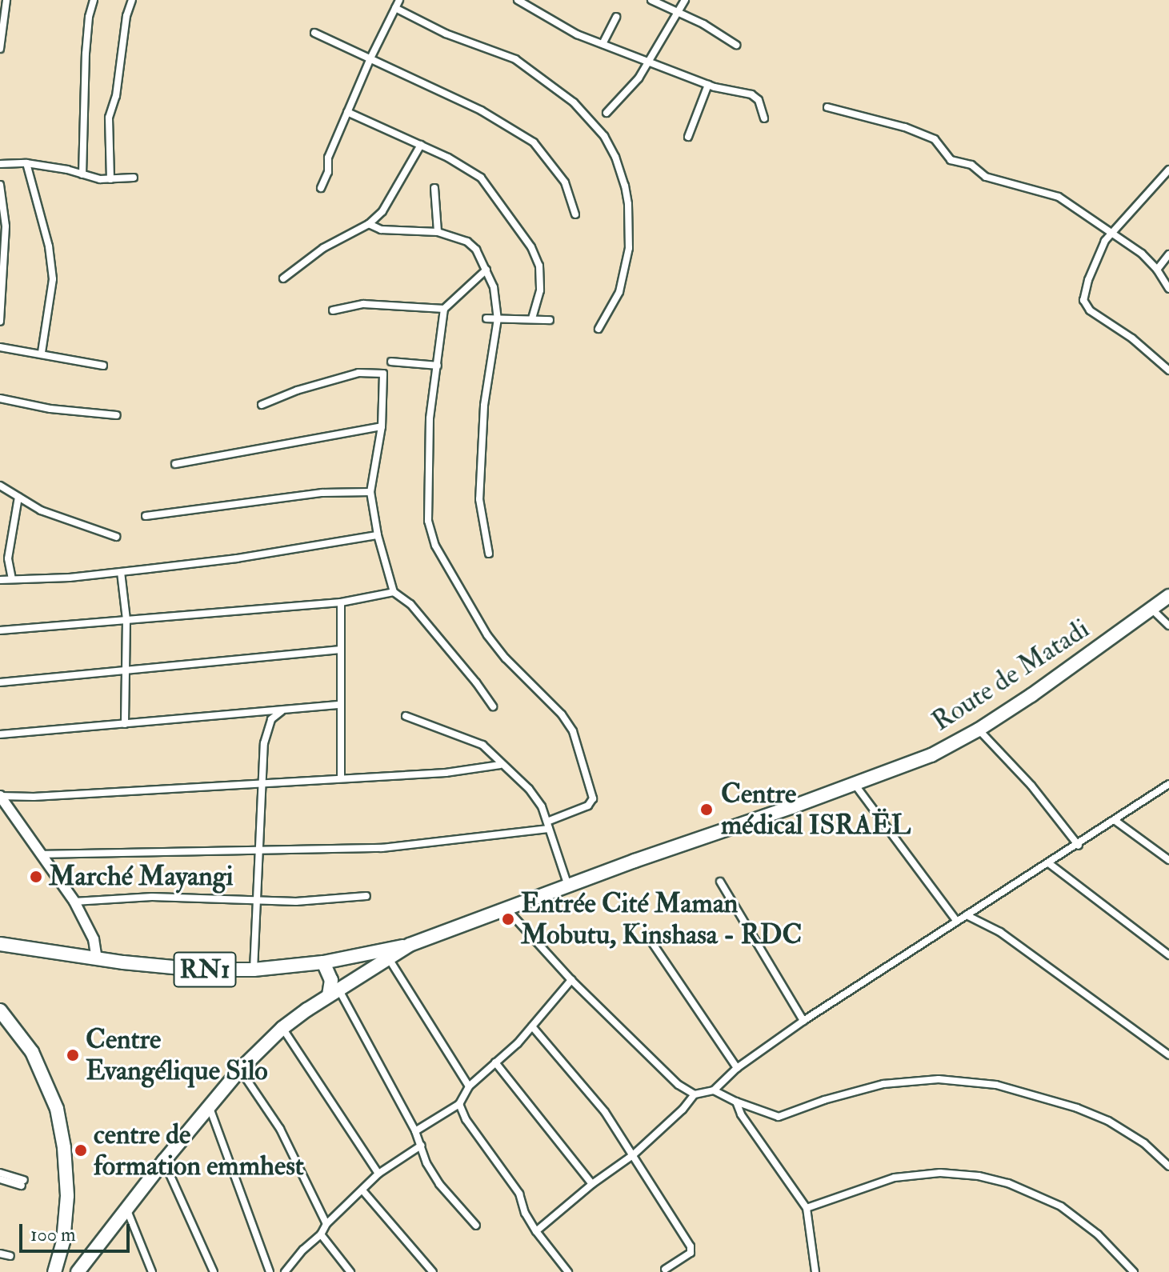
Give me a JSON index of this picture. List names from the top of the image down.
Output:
{
  "streets": {
    "highway": ["Route de Matadi", "RN1"]
  },
  "crossings": [
    ["Route de Matadi", "RN1"]
  ],
  "places": [
    "Centre médical ISRAËL",
    "Marché Mayangi",
    "Entrée Cité Maman Mobutu, Kinshasa - RDC",
    "Centre Evangélique Silo",
    "centre de formation emmhest"
  ],
  "scale_bar": "100 m"
}
